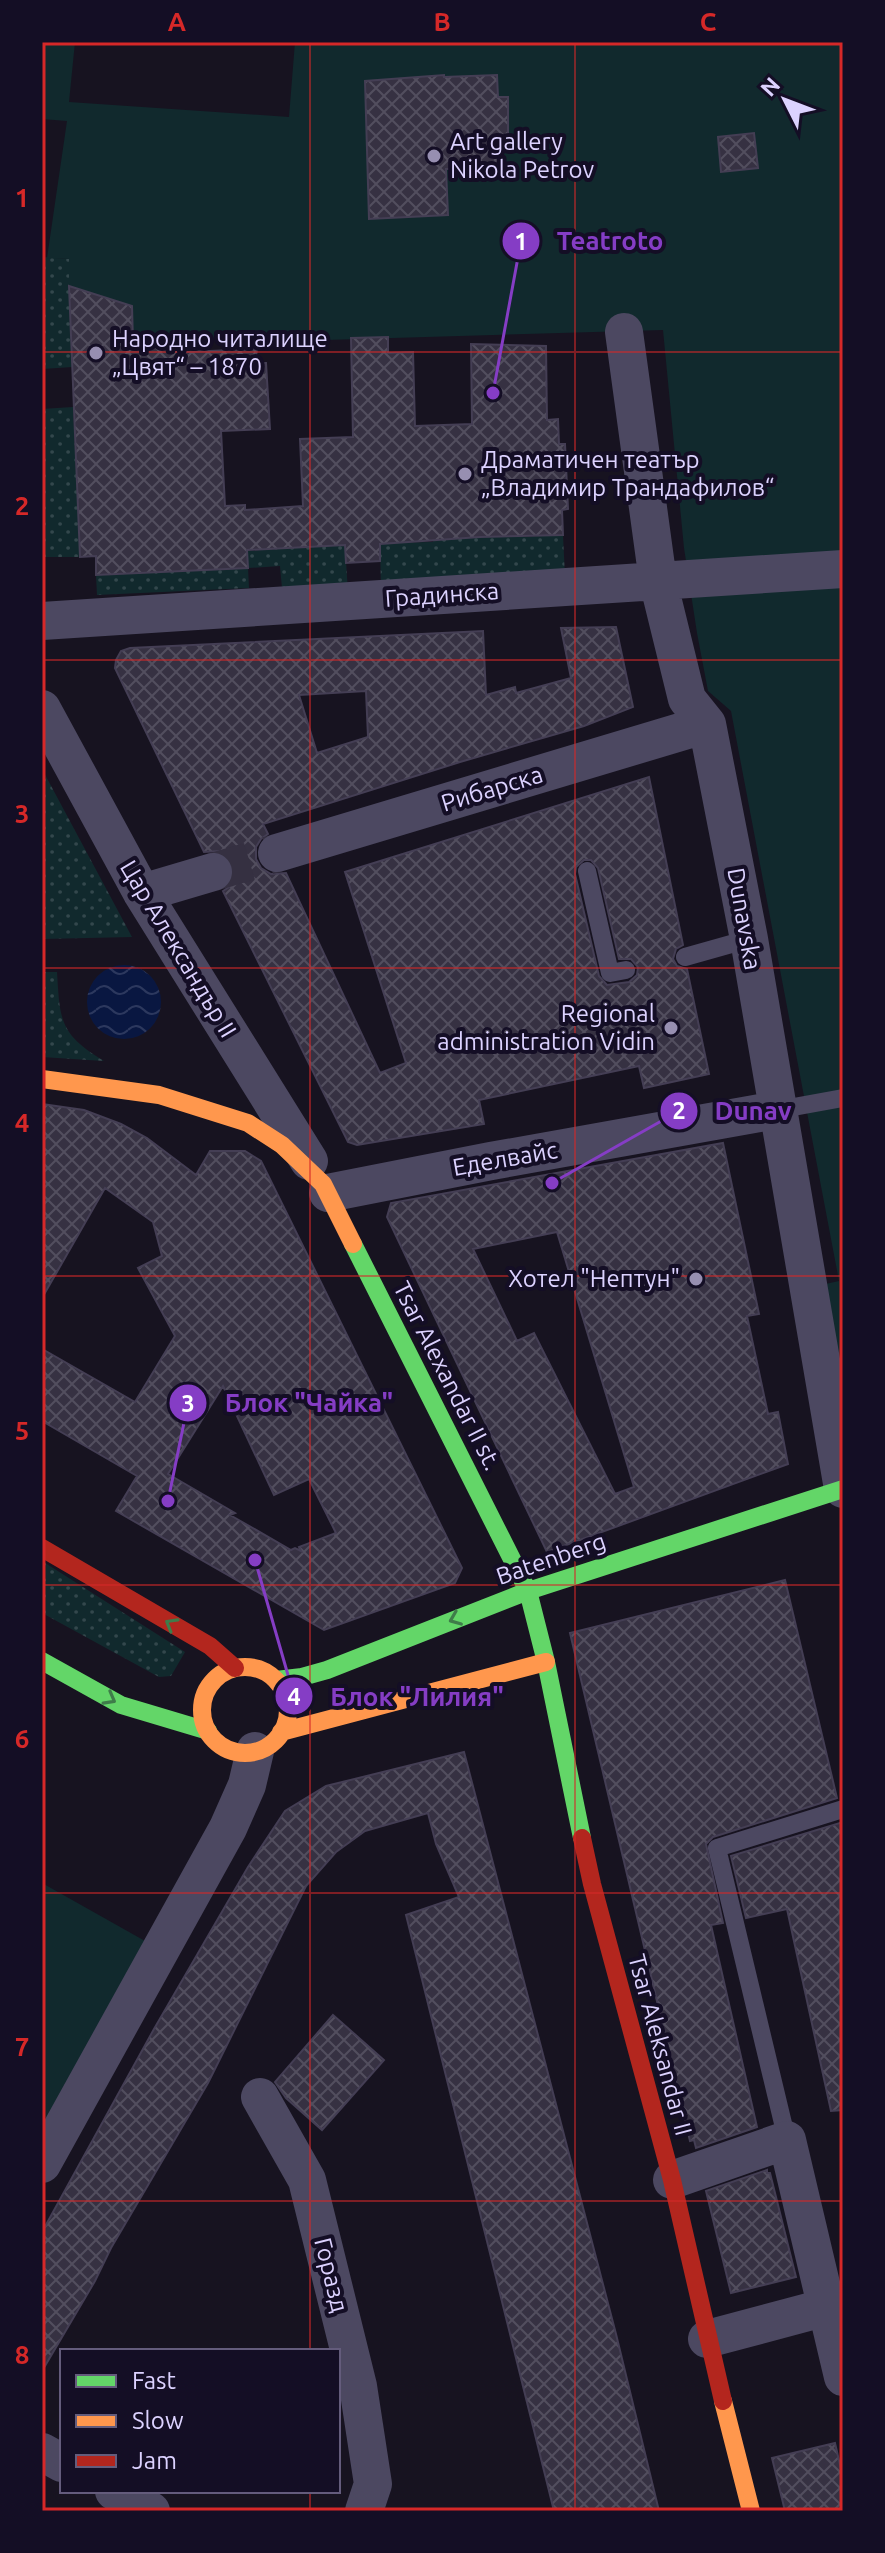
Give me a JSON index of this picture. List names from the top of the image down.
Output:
{
  "streets": {
    "street": [
      "Градинска",
      "Рибарска",
      "Dunavska",
      "Цар Александър II",
      "Еделвайс",
      "Tsar Alexandar II st.",
      "Batenberg",
      "Tsar Aleksandar II",
      "Горазд"
    ]
  },
  "crossings": [
    ["Градинска", "Dunavska"],
    ["Рибарска", "Dunavska"],
    ["Dunavska", "Еделвайс"],
    ["Dunavska", "Batenberg"],
    ["Цар Александър II", "Еделвайс"],
    ["Цар Александър II", "Tsar Alexandar II st."],
    ["Еделвайс", "Tsar Alexandar II st."],
    ["Tsar Alexandar II st.", "Batenberg"],
    ["Tsar Alexandar II st.", "Tsar Aleksandar II"],
    ["Batenberg", "Tsar Aleksandar II"]
  ],
  "places": [
    "Art gallery Nikola Petrov",
    "Народно читалище „Цвят“ – 1870",
    "Teatroto",
    "Драматичен театър „Владимир Трандафилов“",
    "Regional administration Vidin",
    "Dunav",
    "Хотел \"Нептун\"",
    "Блок \"Чайка\"",
    "Блок \"Лилия\""
  ],
  "legend": ["Fast", "Slow", "Jam"],
  "north": "top left",
  "grid": {
    "columns": ["A", "B", "C"],
    "rows": [
      "1",
      "2",
      "3",
      "4",
      "5",
      "6",
      "7",
      "8"
    ]
  }
}
